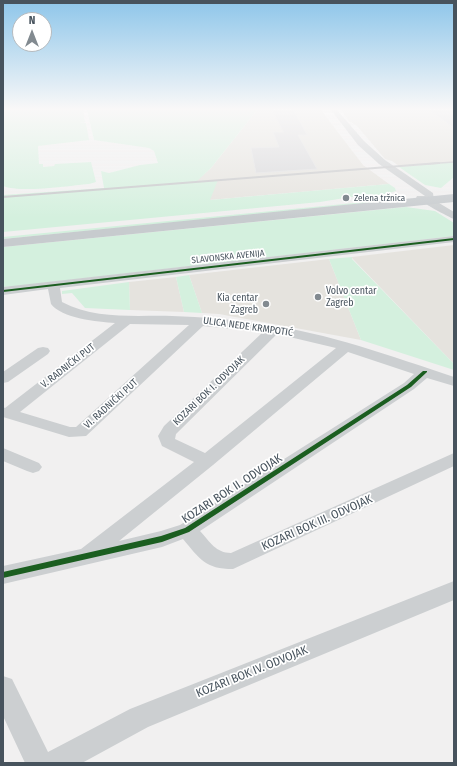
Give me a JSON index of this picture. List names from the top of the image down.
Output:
{
  "streets": {
    "street": [
      "SLAVONSKA AVENIJA",
      "ULICA NEDE KRMPOTIĆ",
      "V. RADNIČKI PUT",
      "KOZARI BOK I. ODVOJAK",
      "VI. RADNIČKI PUT",
      "KOZARI BOK II. ODVOJAK",
      "KOZARI BOK III. ODVOJAK",
      "KOZARI BOK IV. ODVOJAK"
    ]
  },
  "crossings": [
    ["SLAVONSKA AVENIJA", "ULICA NEDE KRMPOTIĆ"],
    ["ULICA NEDE KRMPOTIĆ", "V. RADNIČKI PUT"],
    ["ULICA NEDE KRMPOTIĆ", "KOZARI BOK I. ODVOJAK"],
    ["ULICA NEDE KRMPOTIĆ", "VI. RADNIČKI PUT"],
    ["ULICA NEDE KRMPOTIĆ", "KOZARI BOK II. ODVOJAK"],
    ["V. RADNIČKI PUT", "VI. RADNIČKI PUT"],
    ["KOZARI BOK II. ODVOJAK", "KOZARI BOK III. ODVOJAK"]
  ],
  "places": ["Zelena tržnica", "Volvo centar Zagreb", "Kia centar Zagreb"],
  "north": "top"
}
